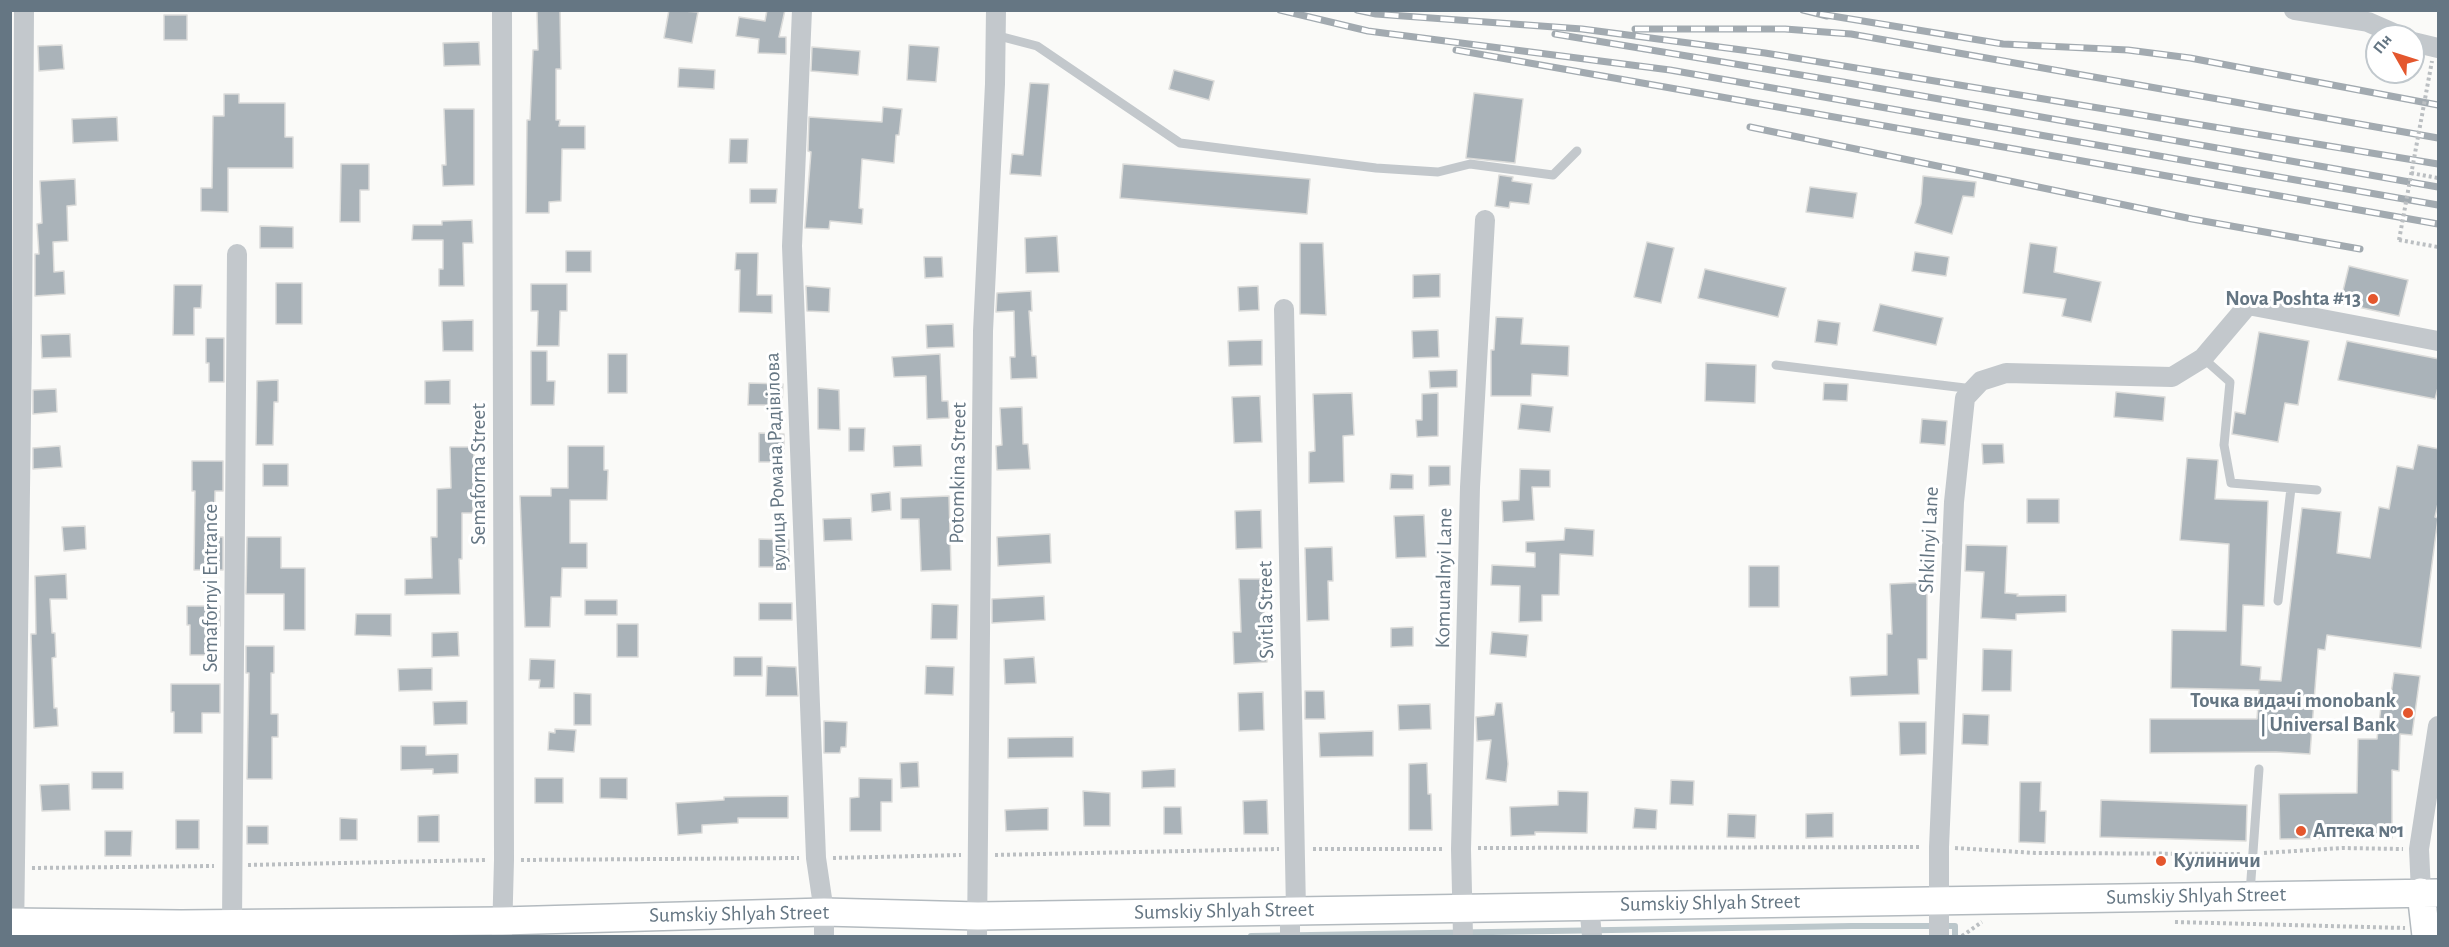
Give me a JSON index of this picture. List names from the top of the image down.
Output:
{
  "streets": {
    "main road": ["Sumskiy Shlyah Street"],
    "street": [
      "вулиця Романа Радівілова",
      "Potomkina Street",
      "Semaforna Street",
      "Shkilnyi Lane",
      "Komunalnyi Lane",
      "Semafornyi Entrance",
      "Svitla Street"
    ]
  },
  "crossings": [
    ["вулиця Романа Радівілова", "Sumskiy Shlyah Street"],
    ["Potomkina Street", "Sumskiy Shlyah Street"],
    ["Semaforna Street", "Sumskiy Shlyah Street"],
    ["Shkilnyi Lane", "Sumskiy Shlyah Street"],
    ["Komunalnyi Lane", "Sumskiy Shlyah Street"],
    ["Semafornyi Entrance", "Sumskiy Shlyah Street"],
    ["Svitla Street", "Sumskiy Shlyah Street"]
  ],
  "places": [
    "Nova Poshta #13",
    "Точка видачі monobank | Universal Bank",
    "Аптека №1",
    "Кулиничи"
  ],
  "north": "top left"
}
